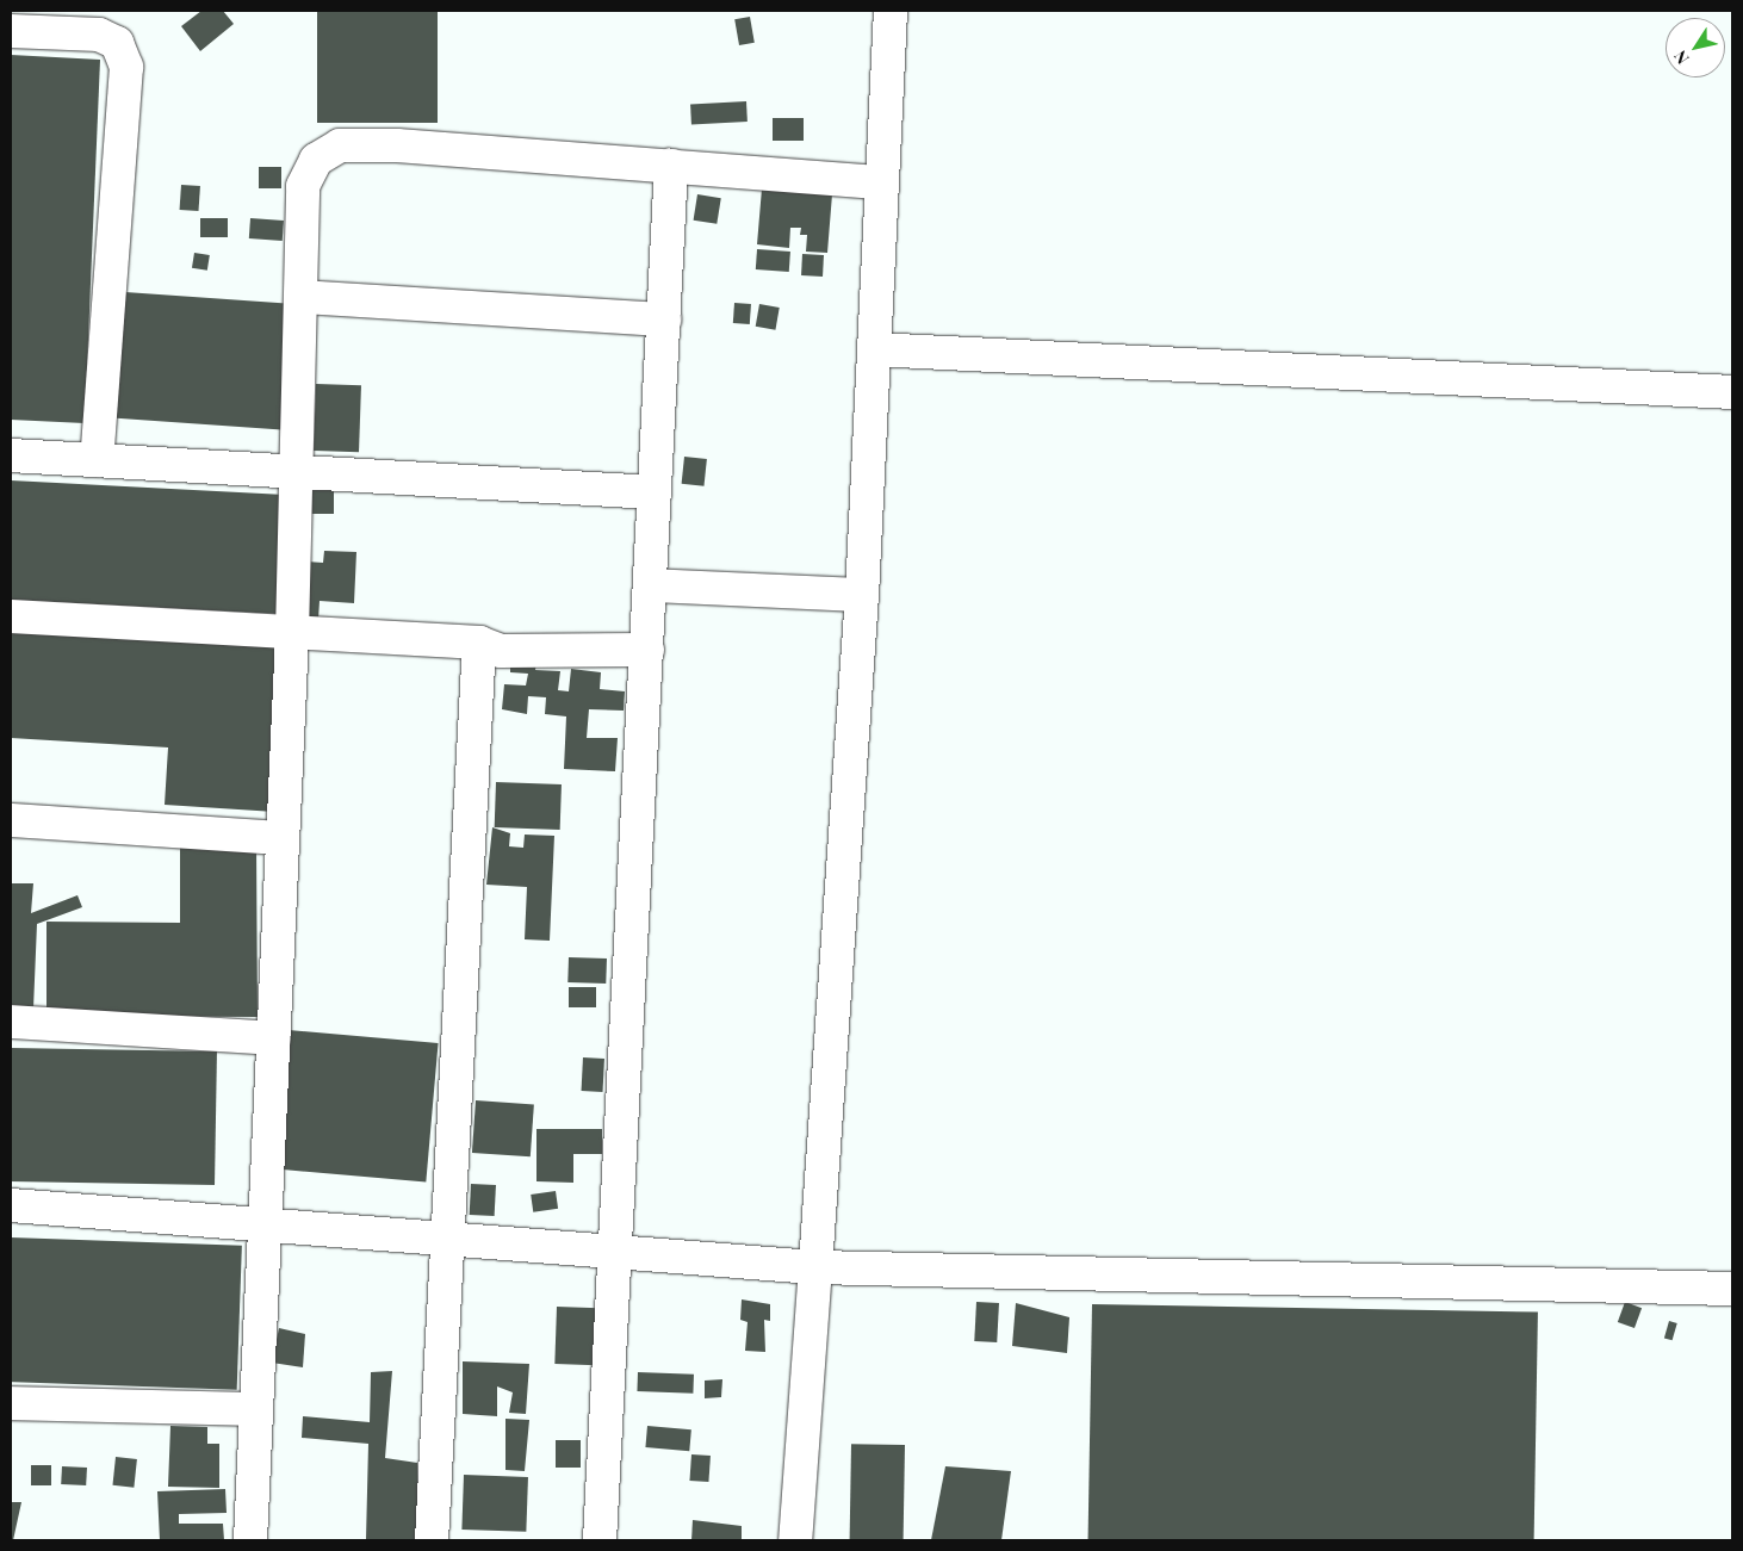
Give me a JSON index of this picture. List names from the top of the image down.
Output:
{
  "north": "bottom left"
}
